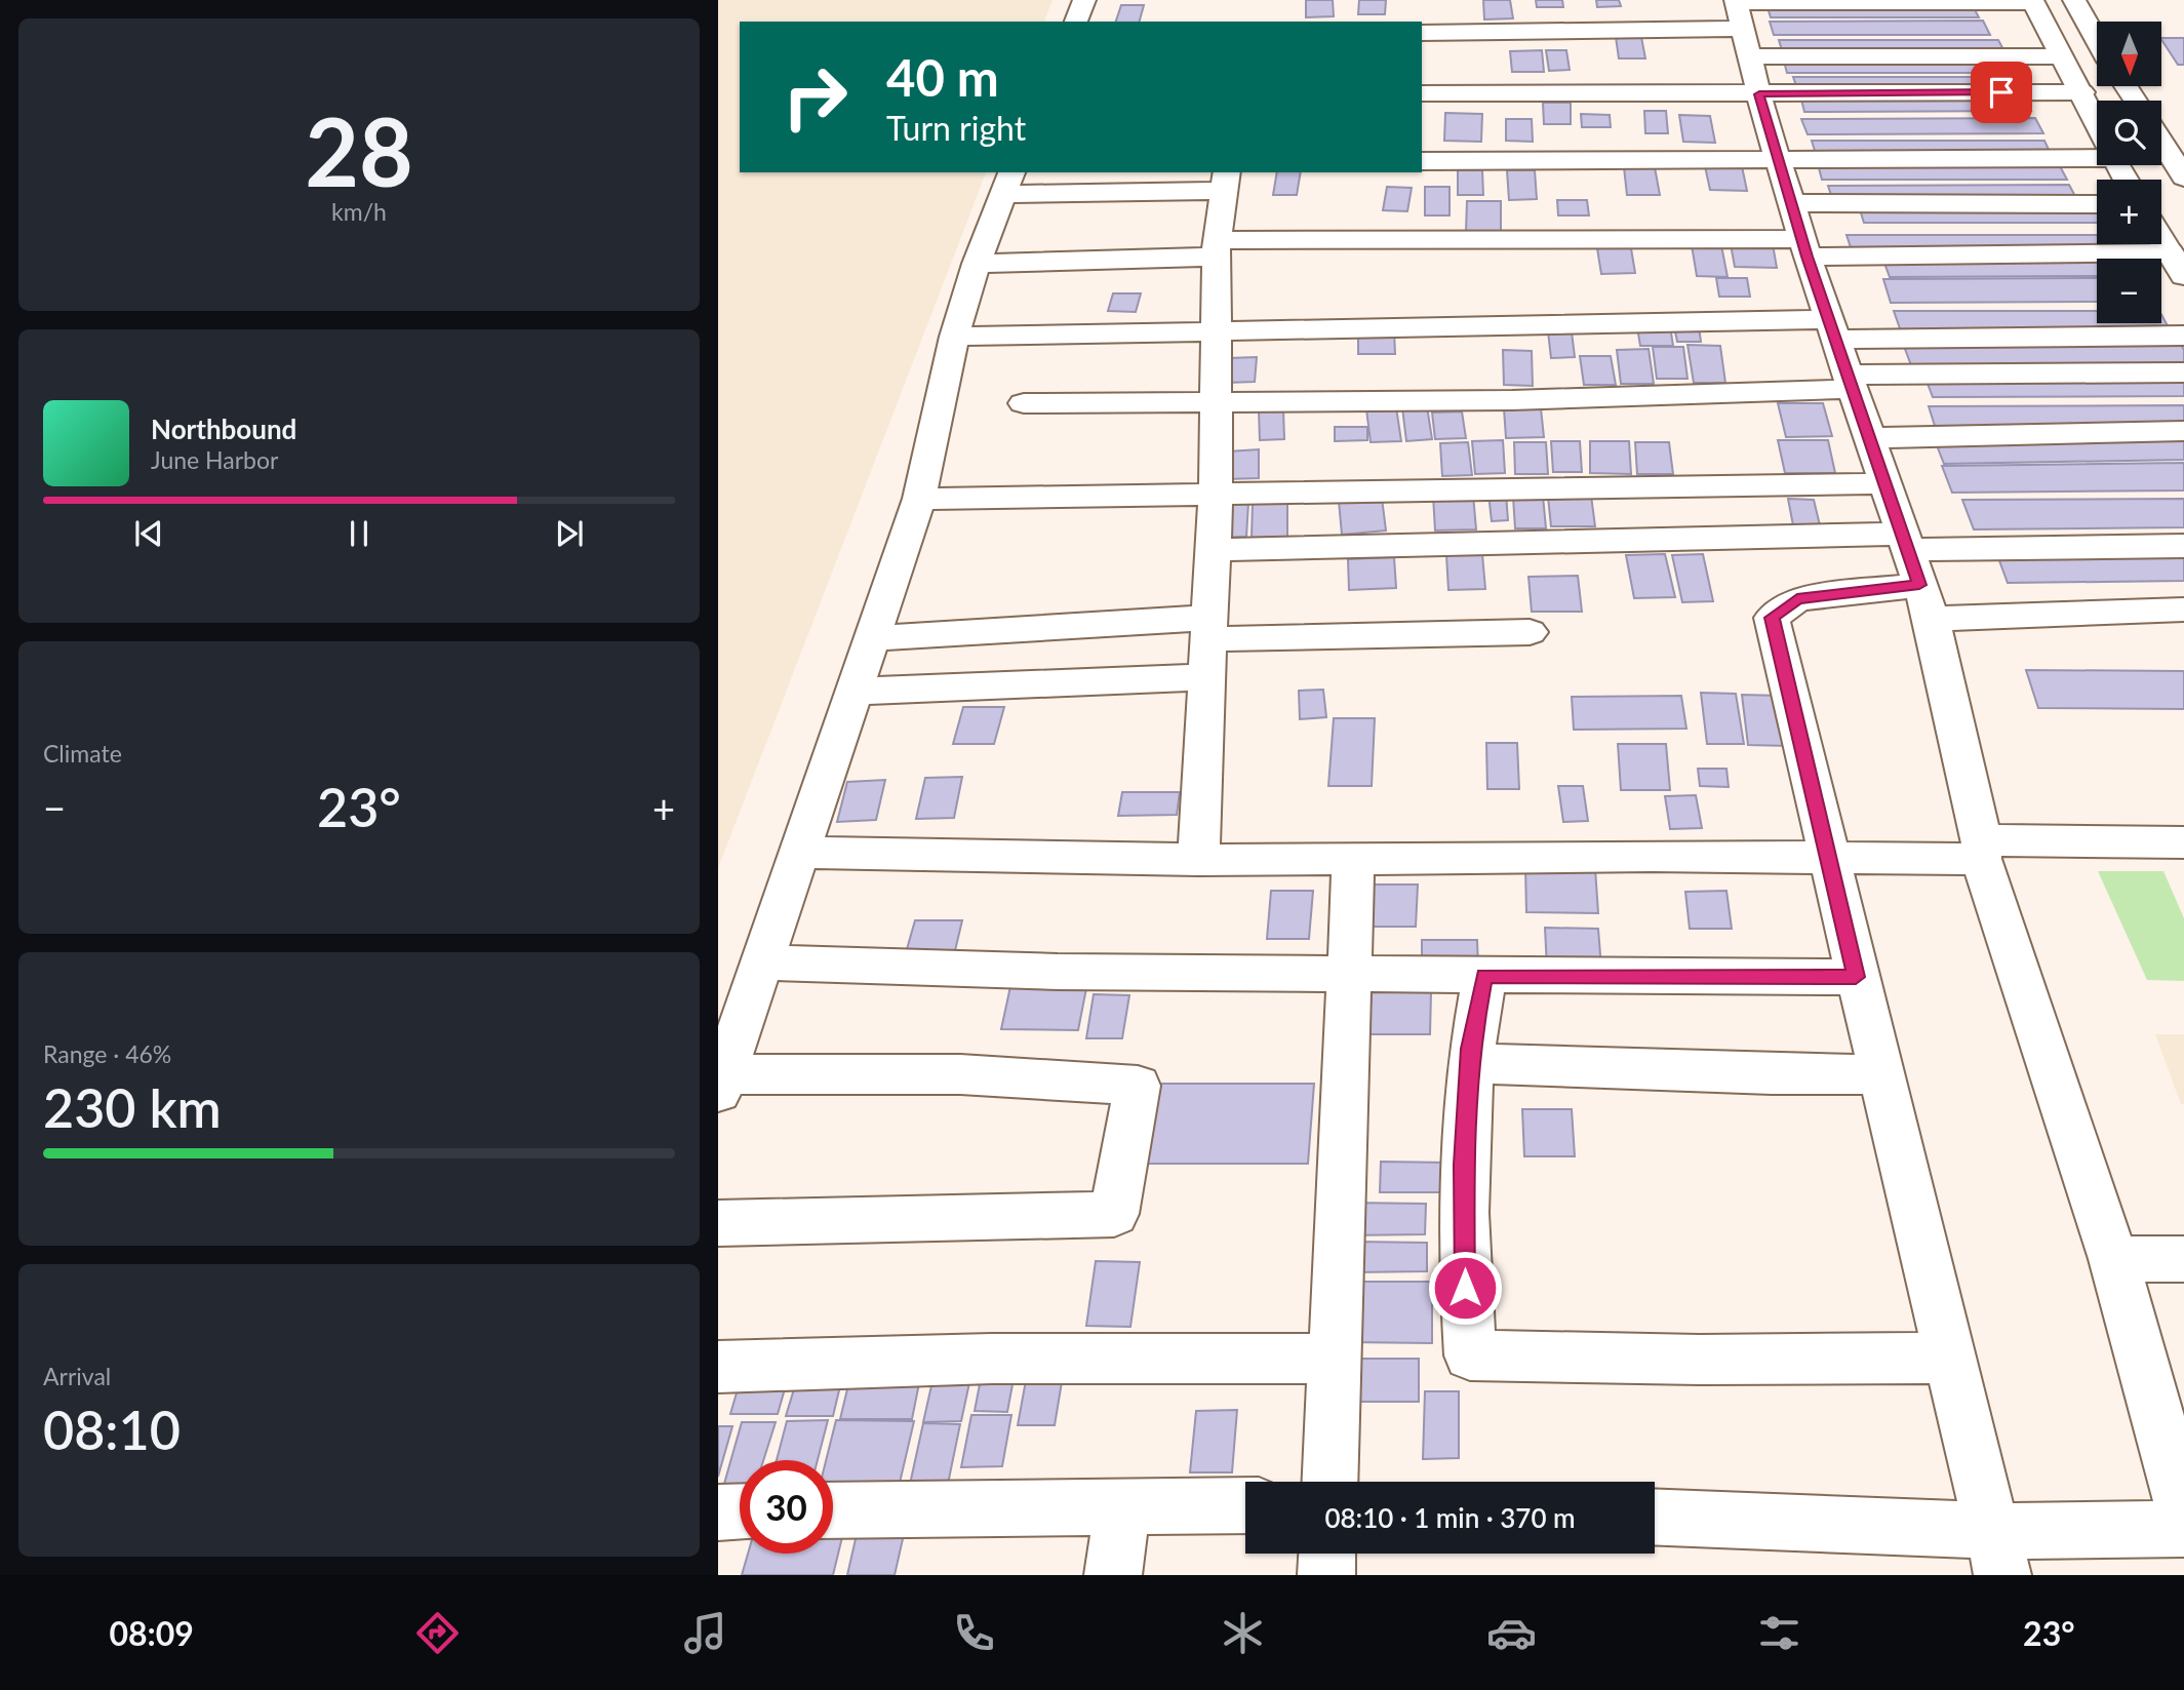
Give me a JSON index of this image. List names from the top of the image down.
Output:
{
  "north": "bottom",
  "page": {
    "tile": [
      ["28", "km/h"],
      "Climate",
      ["Range · 46%", "230 km"],
      ["Arrival", "08:10"]
    ],
    "map_buttons": ["+", "−"],
    "turn": ["40 m", "Turn right"],
    "song": ["Northbound", "June Harbor"],
    "heat": ["−", "23°", "+"],
    "limit": "30",
    "trip": "08:10 · 1 min · 370 m",
    "tabs": ["08:09", "23°"]
  }
}
